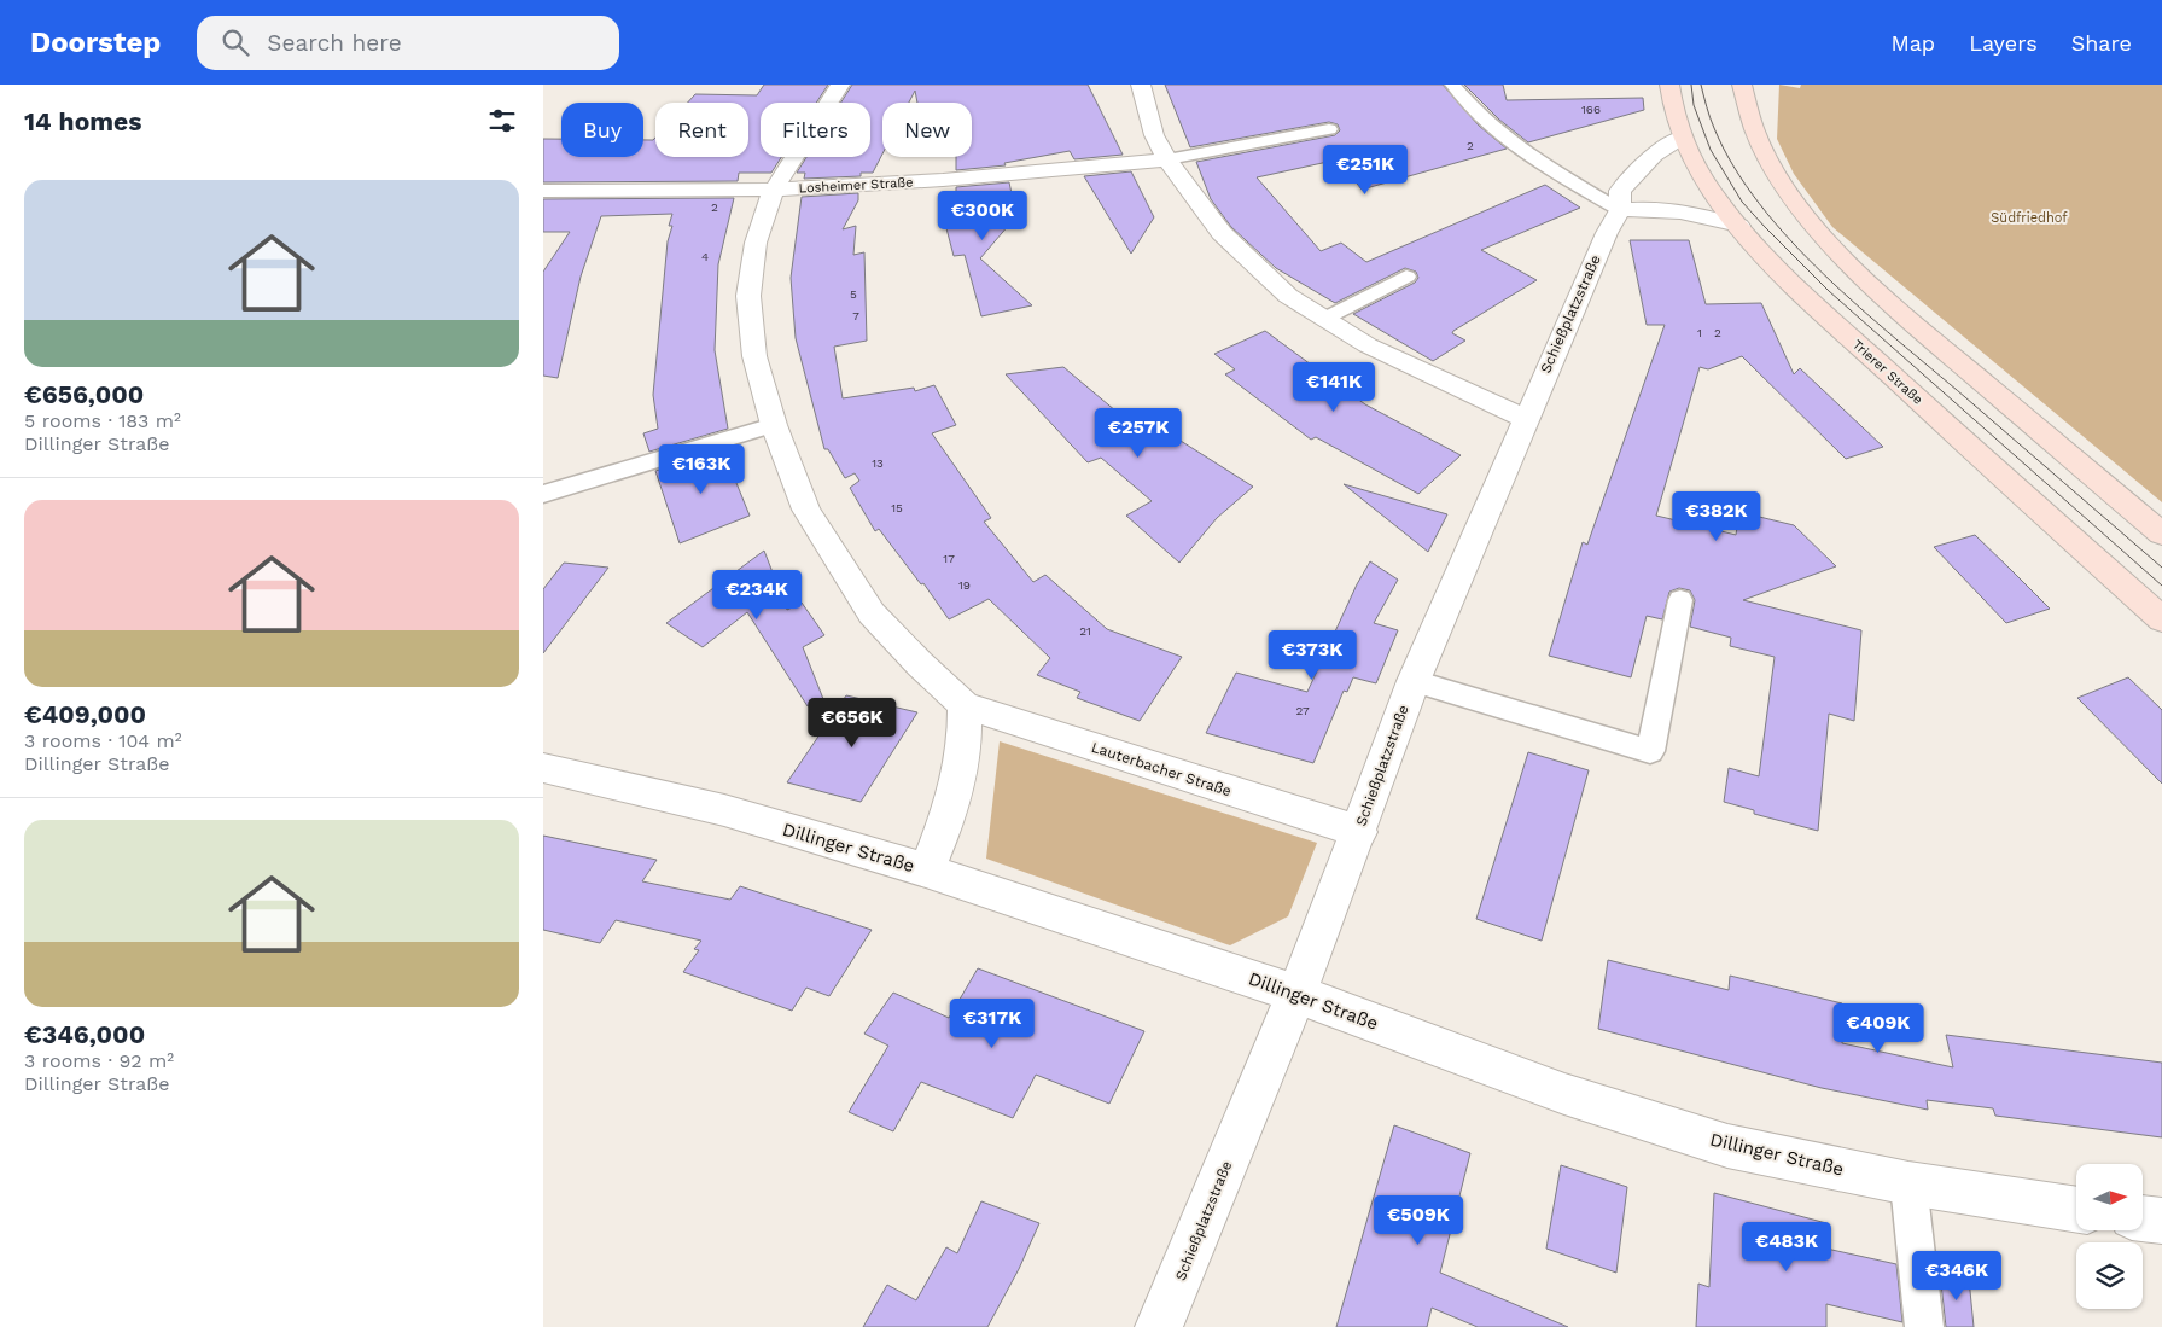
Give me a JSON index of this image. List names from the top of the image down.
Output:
{
  "streets": {
    "main road": ["Trierer Straße"],
    "street": [
      "Losheimer Straße",
      "Schießplatzstraße",
      "Lauterbacher Straße",
      "Dillinger Straße"
    ]
  },
  "crossings": [
    ["Losheimer Straße", "Lauterbacher Straße"],
    ["Schießplatzstraße", "Trierer Straße"],
    ["Schießplatzstraße", "Lauterbacher Straße"],
    ["Schießplatzstraße", "Dillinger Straße"]
  ],
  "parks": ["Südfriedhof"],
  "house_numbers": [
    "166",
    "2",
    "2",
    "4",
    "5",
    "7",
    "1",
    "2",
    "13",
    "15",
    "17",
    "19",
    "21",
    "27"
  ],
  "north": "right",
  "page": {
    "header": "Doorstep",
    "search": "Search here",
    "nav": ["Map", "Layers", "Share"],
    "heading": "14 homes",
    "chip": [
      "Buy",
      "Rent",
      "Filters",
      "New"
    ],
    "price": [
      "€251K",
      "€300K",
      "€141K",
      "€257K",
      "€163K",
      "€382K",
      "€234K",
      "€373K",
      "€656K",
      "€317K",
      "€409K",
      "€509K",
      "€483K",
      "€346K"
    ],
    "list": [
      {
        "name": "€656,000",
        "note": "5 rooms · 183 m² · Dillinger Straße"
      },
      {
        "name": "€409,000",
        "note": "3 rooms · 104 m² · Dillinger Straße"
      },
      {
        "name": "€346,000",
        "note": "3 rooms · 92 m² · Dillinger Straße"
      }
    ]
  }
}
